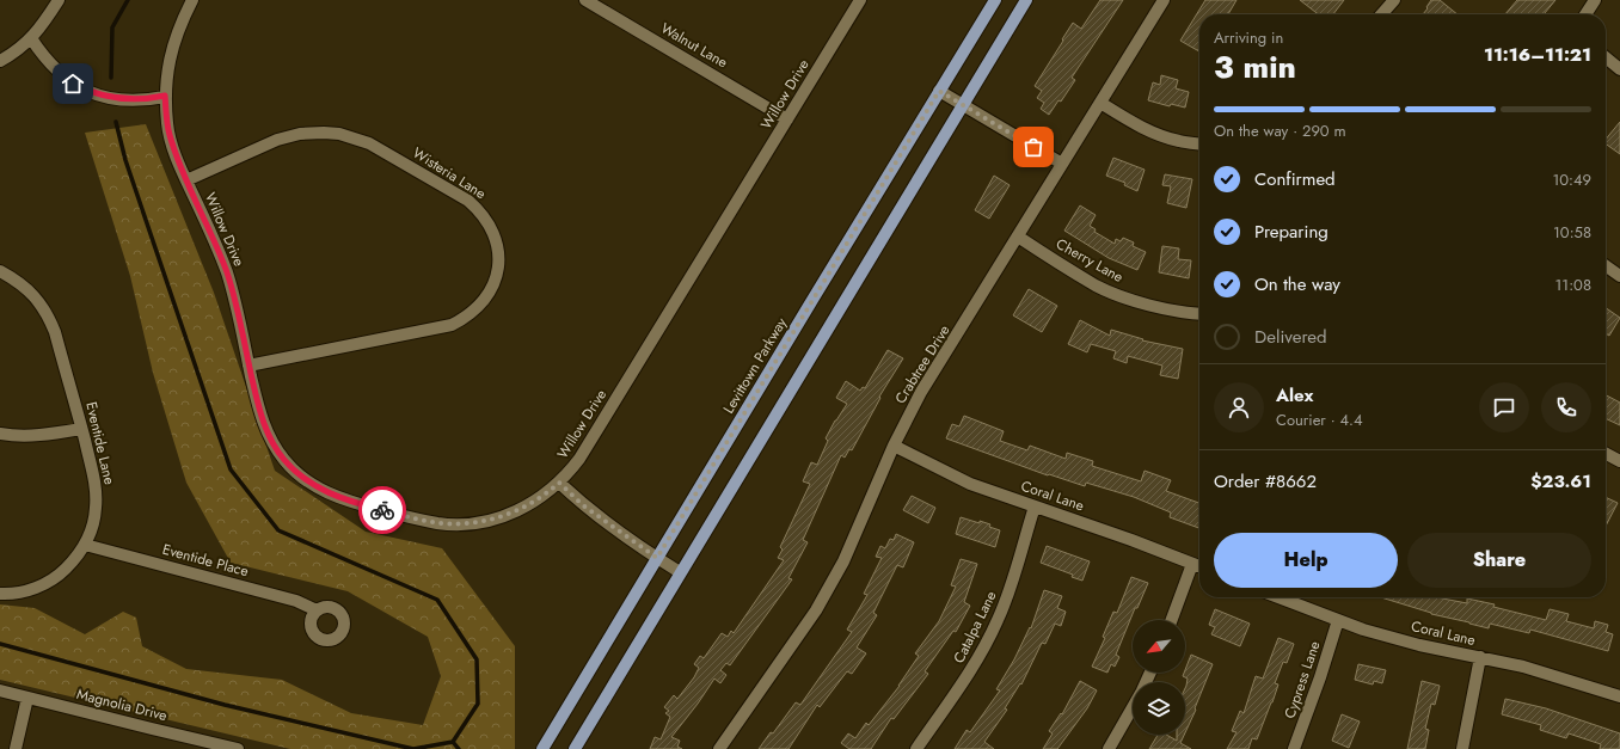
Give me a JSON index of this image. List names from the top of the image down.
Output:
{
  "streets": {
    "main road": ["Levittown Parkway"],
    "street": [
      "Walnut Lane",
      "Willow Drive",
      "Wisteria Lane",
      "Cherry Lane",
      "Crabtree Drive",
      "Eventide Lane",
      "Coral Lane",
      "Eventide Place",
      "Catalpa Lane",
      "Cypress Lane",
      "Magnolia Drive"
    ]
  },
  "crossings": [
    ["Walnut Lane", "Willow Drive"],
    ["Willow Drive", "Wisteria Lane"],
    ["Cherry Lane", "Crabtree Drive"],
    ["Crabtree Drive", "Coral Lane"],
    ["Eventide Lane", "Eventide Place"],
    ["Coral Lane", "Catalpa Lane"],
    ["Coral Lane", "Cypress Lane"]
  ],
  "north": "bottom left",
  "page": {
    "heading": ["3 min", "Arriving in", "11:16–11:21"],
    "panel": [
      "Alex",
      "Courier · 4.4",
      "Order #8662",
      "$23.61"
    ],
    "bar": "On the way · 290 m",
    "list": [
      ["Confirmed", "10:49"],
      ["Preparing", "10:58"],
      ["On the way", "11:08"],
      "Delivered"
    ],
    "buttons": ["Help", "Share"]
  }
}
